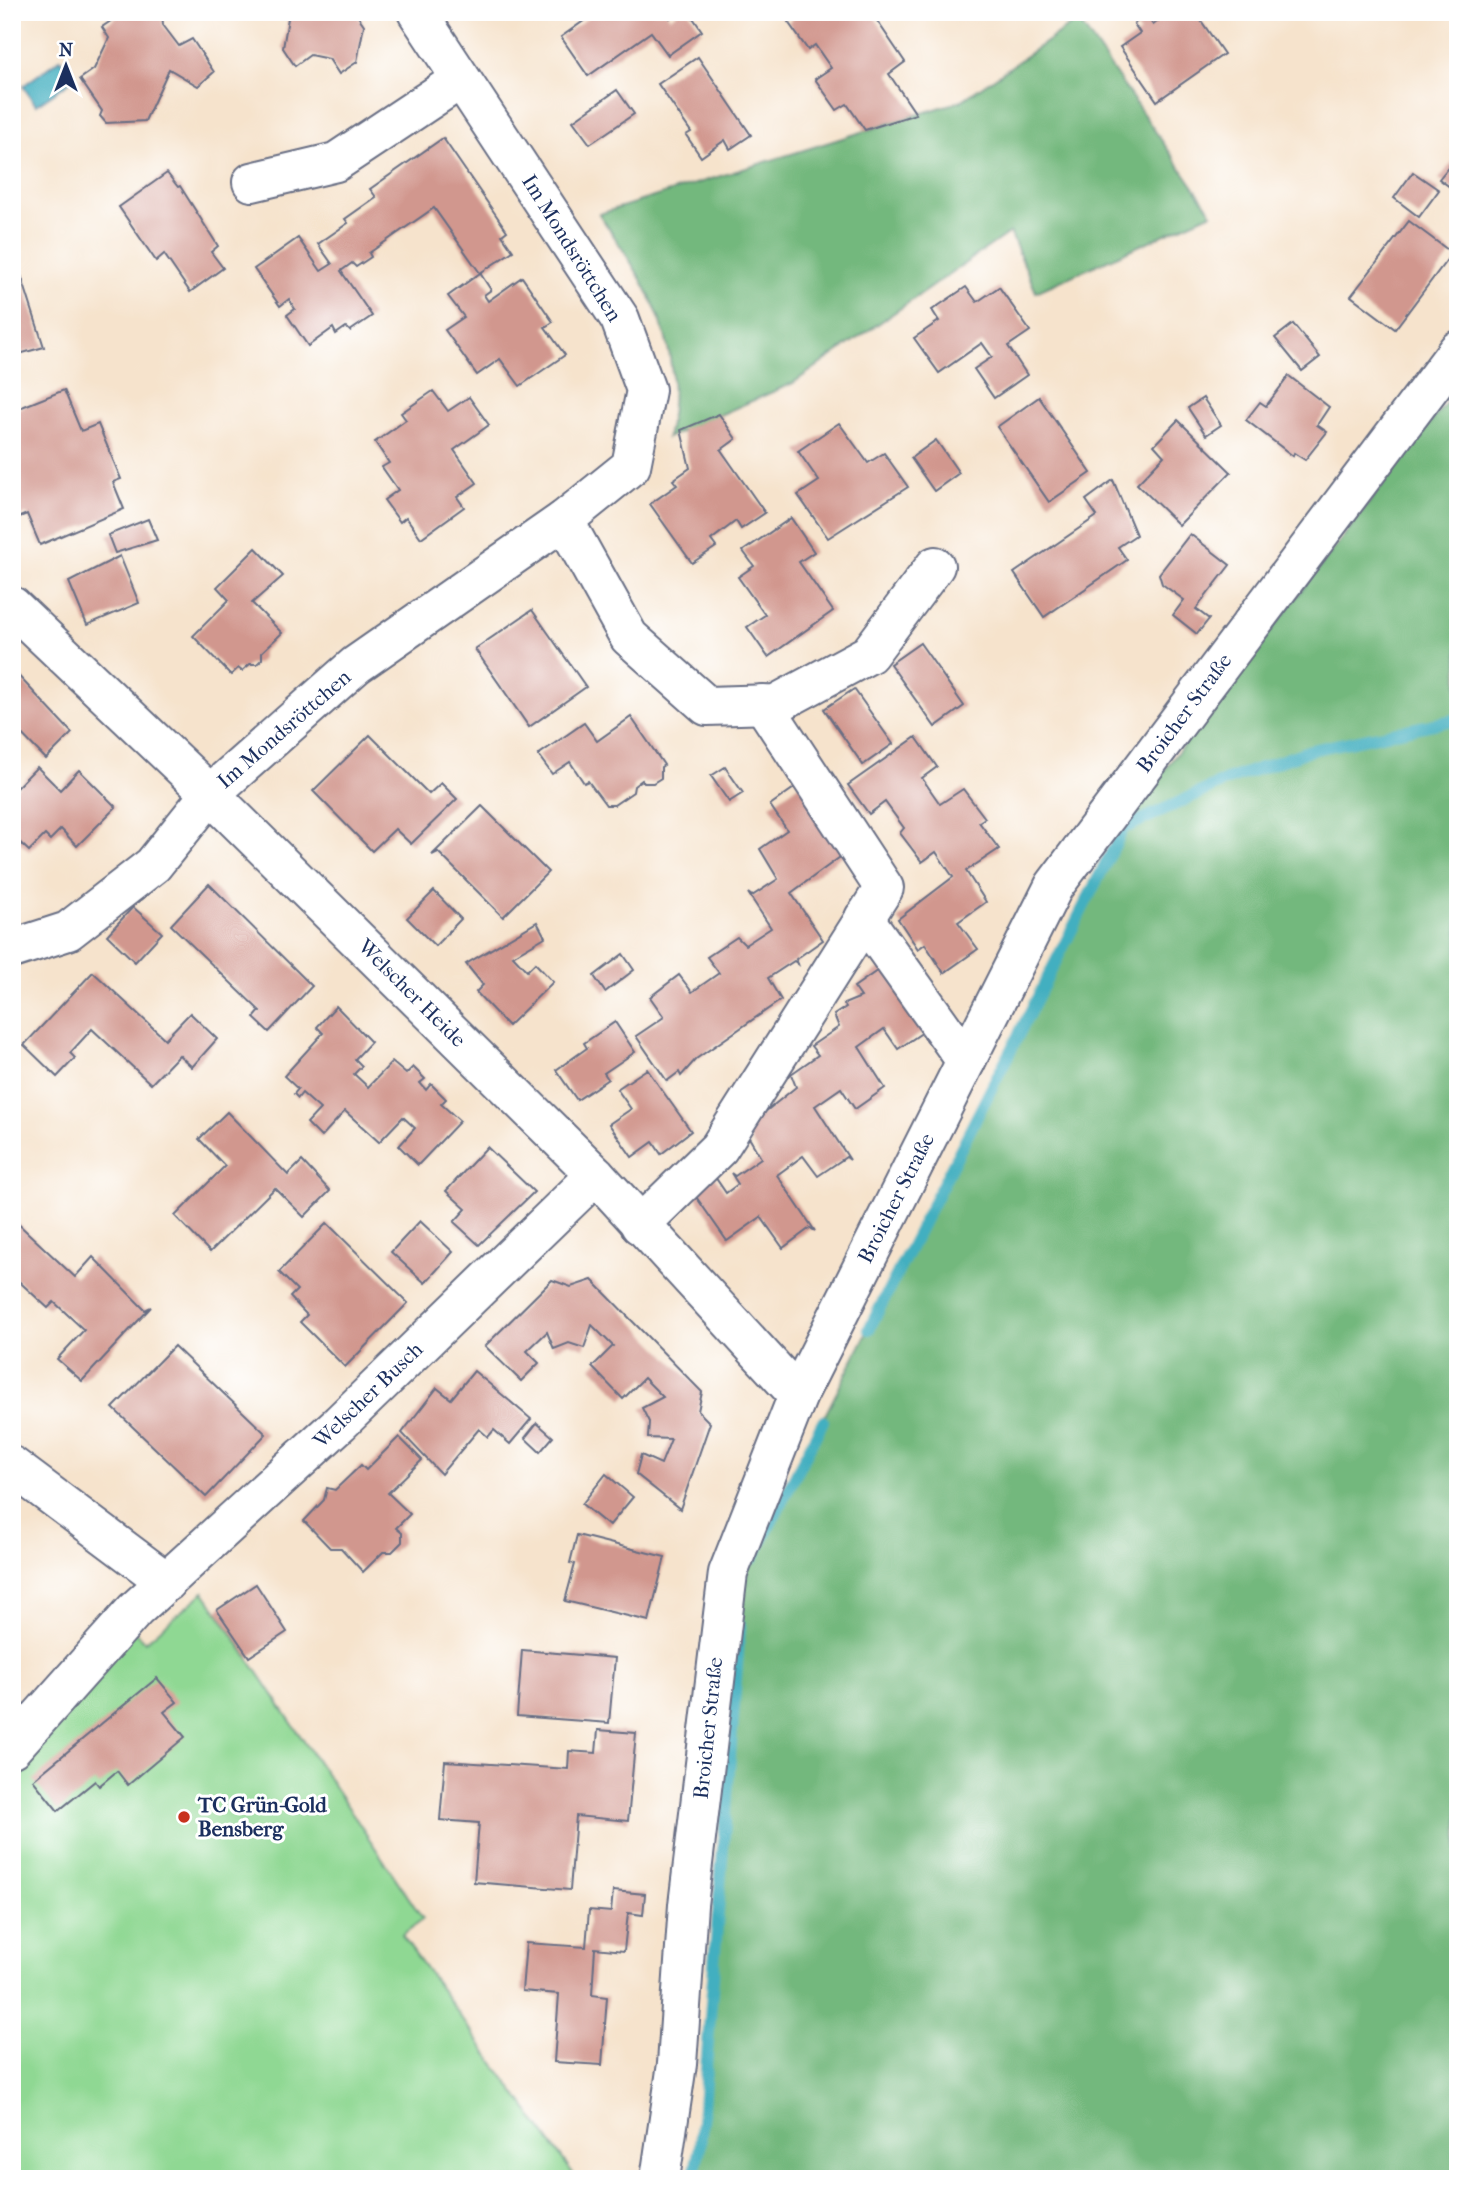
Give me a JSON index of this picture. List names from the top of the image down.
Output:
{
  "streets": {
    "street": [
      "Im Mondsröttchen",
      "Broicher Straße",
      "Welscher Heide",
      "Welscher Busch"
    ]
  },
  "crossings": [
    ["Im Mondsröttchen", "Welscher Heide"],
    ["Broicher Straße", "Welscher Heide"],
    ["Welscher Heide", "Welscher Busch"]
  ],
  "places": ["TC Grün-Gold Bensberg"],
  "north": "top"
}
